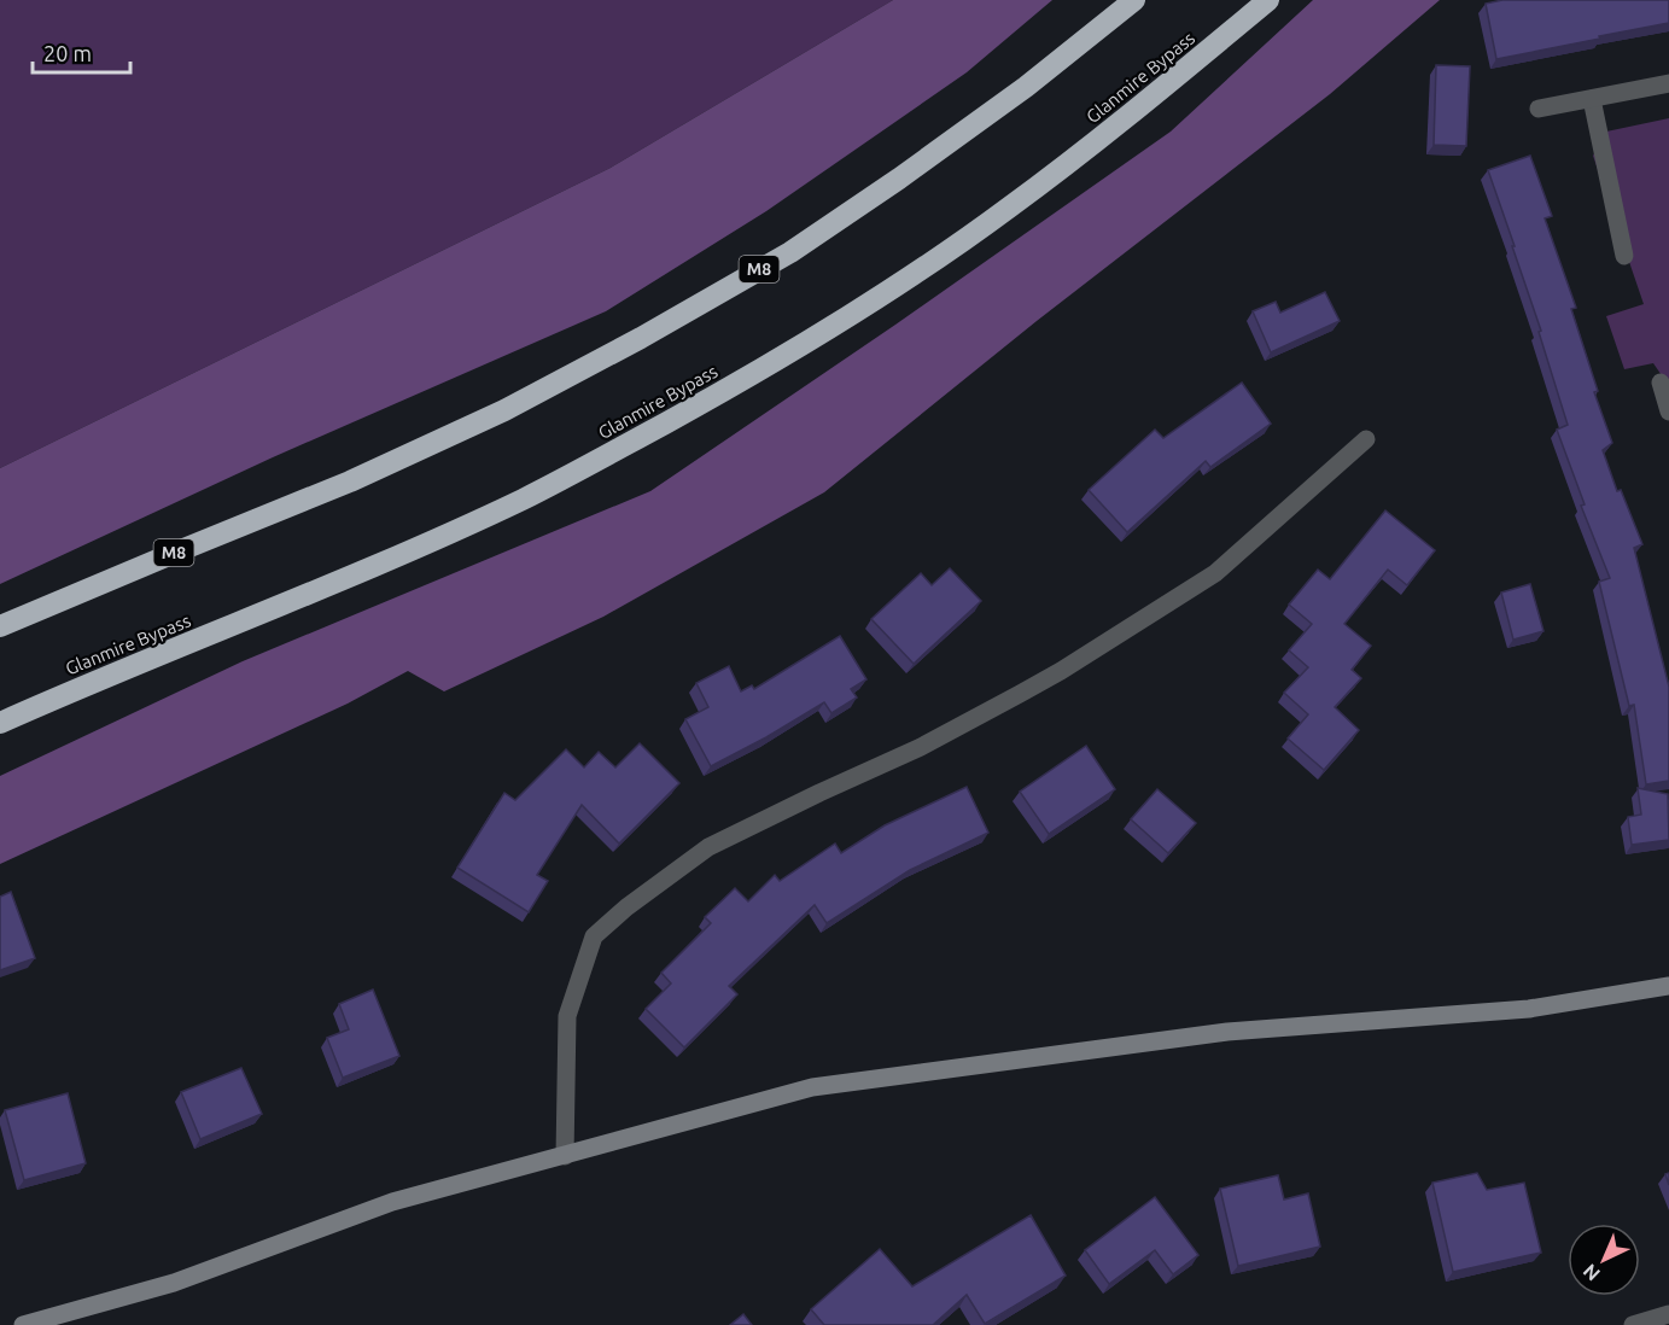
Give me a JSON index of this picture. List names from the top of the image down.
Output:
{
  "streets": {
    "highway": ["Glanmire Bypass", "M8"]
  },
  "scale_bar": "20 m",
  "north": "bottom left"
}
